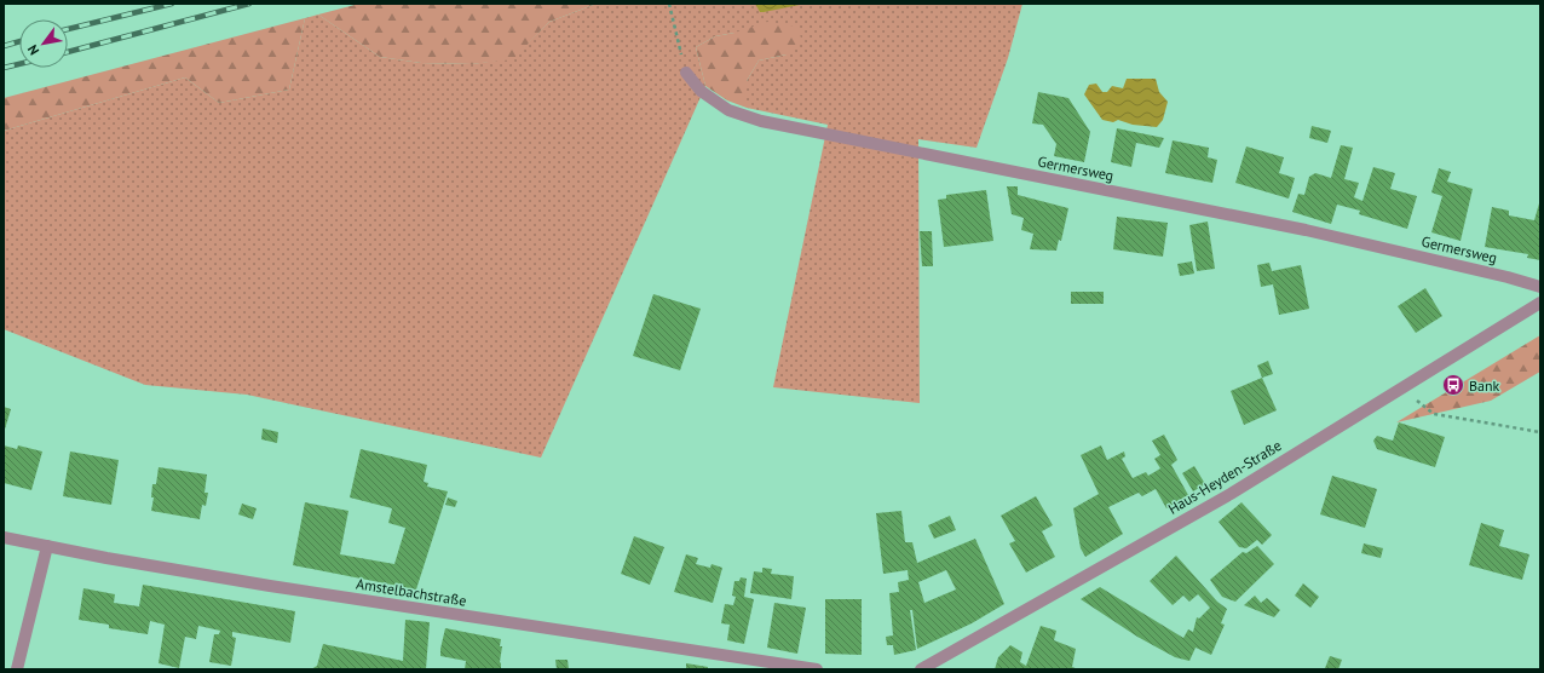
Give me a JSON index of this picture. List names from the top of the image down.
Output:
{
  "streets": {
    "street": ["Germersweg", "Haus-Heyden-Straße", "Amstelbachstraße"]
  },
  "places": {
    "bus stop": ["Bank"]
  },
  "north": "bottom left"
}
